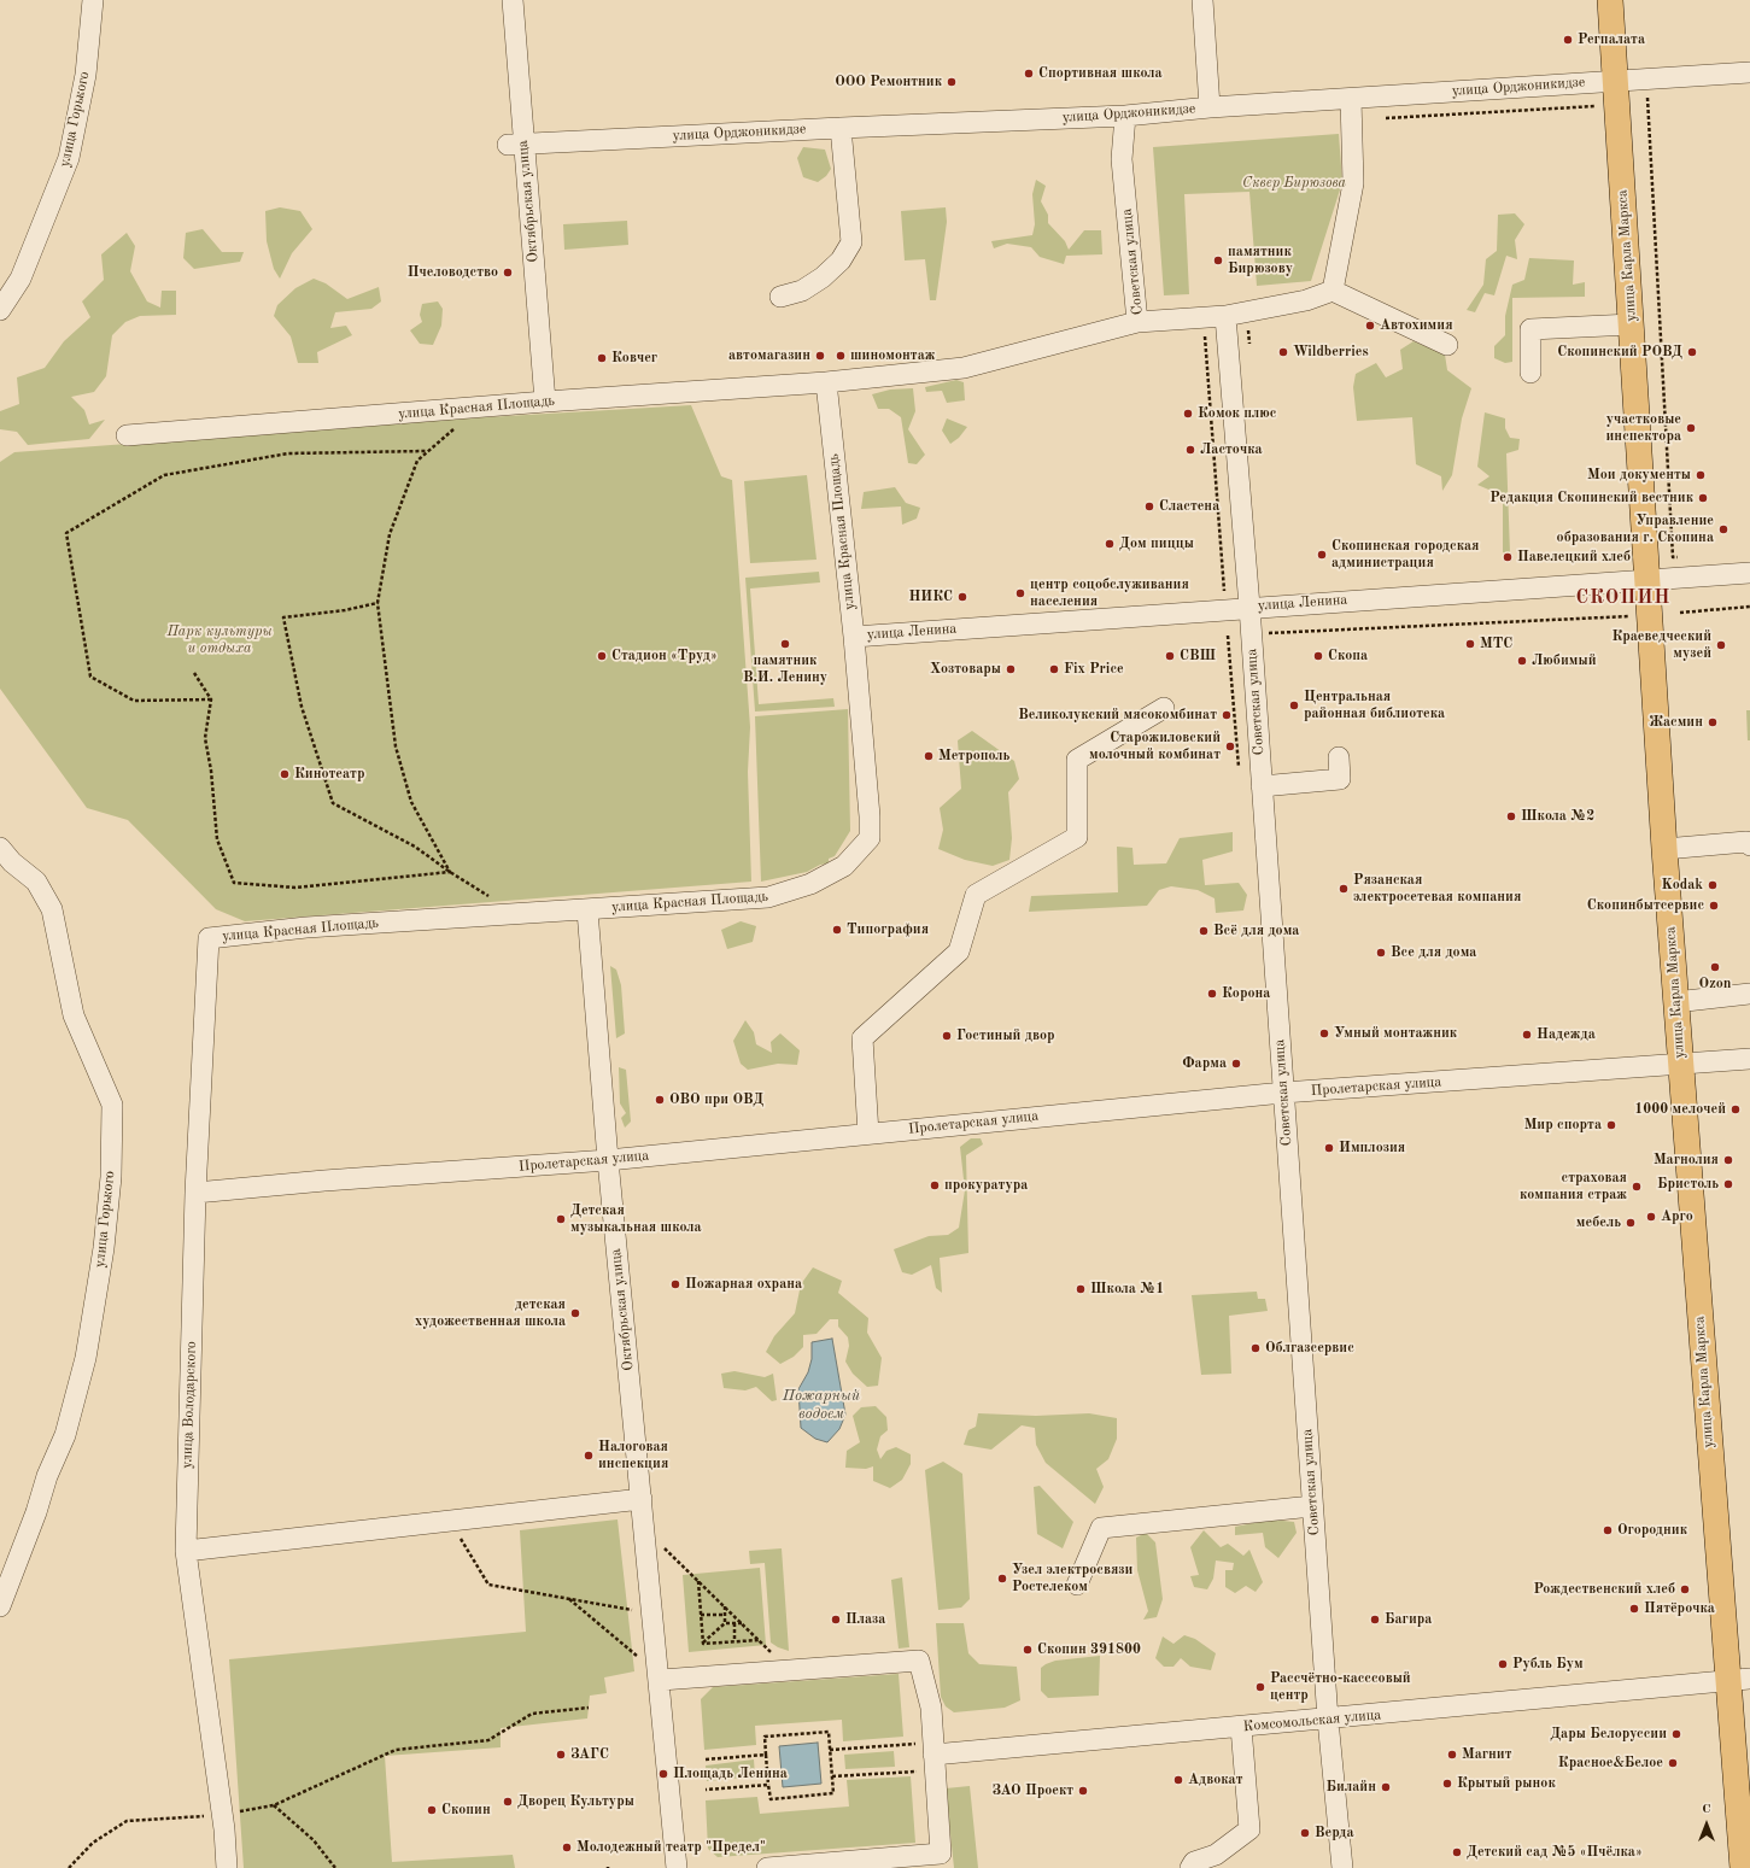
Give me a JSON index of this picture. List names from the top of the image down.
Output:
{
  "streets": {
    "main road": ["улица Карла Маркса"],
    "street": [
      "улица Орджоникидзе",
      "улица Горького",
      "Октябрьская улица",
      "Советская улица",
      "улица Красная Площадь",
      "улица Ленина",
      "Пролетарская улица",
      "улица Володарского",
      "Комсомольская улица"
    ]
  },
  "crossings": [
    ["улица Орджоникидзе", "Октябрьская улица"],
    ["улица Орджоникидзе", "улица Карла Маркса"],
    ["улица Орджоникидзе", "Советская улица"],
    ["Октябрьская улица", "улица Красная Площадь"],
    ["Октябрьская улица", "Пролетарская улица"],
    ["улица Карла Маркса", "улица Ленина"],
    ["улица Карла Маркса", "Пролетарская улица"],
    ["улица Карла Маркса", "Комсомольская улица"],
    ["Советская улица", "улица Красная Площадь"],
    ["Советская улица", "улица Ленина"],
    ["Советская улица", "Пролетарская улица"],
    ["Советская улица", "Комсомольская улица"],
    ["улица Красная Площадь", "улица Ленина"],
    ["улица Красная Площадь", "улица Володарского"],
    ["Пролетарская улица", "улица Володарского"]
  ],
  "districts": ["СКОПИН"],
  "water": ["Пожарный водоем"],
  "parks": ["Сквер Бирюзова", "Парк культуры и отдыха"],
  "places": [
    "Регпалата",
    "Спортивная школа",
    "ООО Ремонтник",
    "памятник Бирюзову",
    "Пчеловодство",
    "Автохимия",
    "Wildberries",
    "Скопинский РОВД",
    "автомагазин",
    "шиномонтаж",
    "Ковчег",
    "Комок плюс",
    "участковые инспектора",
    "Ласточка",
    "Мои документы",
    "Редакция Скопинский вестник",
    "Сластена",
    "Управление образования г. Скопина",
    "Дом пиццы",
    "Скопинская городская администрация",
    "Павелецкий хлеб",
    "центр соцобслуживания населения",
    "НИКС",
    "памятник В.И. Ленину",
    "МТС",
    "Краеведческий музей",
    "Стадион «Труд»",
    "СВШ",
    "Скопа",
    "Любимый",
    "Хозтовары",
    "Fix Price",
    "Центральная районная библиотека",
    "Великолукский мясокомбинат",
    "Жасмин",
    "Старожиловский молочный комбинат",
    "Метрополь",
    "Кинотеатр",
    "Школа №2",
    "Kodak",
    "Рязанская электросетевая компания",
    "Скопинбытсервис",
    "Типография",
    "Всё для дома",
    "Все для дома",
    "Ozon",
    "Корона",
    "Умный монтажник",
    "Надежда",
    "Гостиный двор",
    "Фарма",
    "ОВО при ОВД",
    "1000 мелочей",
    "Мир спорта",
    "Имплозия",
    "Магнолия",
    "Бристоль",
    "прокуратура",
    "страховая компания страж",
    "Арго",
    "Детская музыкальная школа",
    "мебель",
    "Пожарная охрана",
    "Школа №1",
    "детская художественная школа",
    "Облгазсервис",
    "Налоговая инспекция",
    "Огородник",
    "Узел электросвязи Ростелеком",
    "Рождественский хлеб",
    "Пятёрочка",
    "Плаза",
    "Багира",
    "Скопин 391800",
    "Рубль Бум",
    "Рассчётно-касссовый центр",
    "Дары Белоруссии",
    "ЗАГС",
    "Магнит",
    "Красное&Белое",
    "Площадь Ленина",
    "Адвокат",
    "Крытый рынок",
    "Билайн",
    "ЗАО Проект",
    "Дворец Культуры",
    "Скопин",
    "Верда",
    "Молодежный театр \"Предел\"",
    "Детский сад №5 «Пчёлка»"
  ],
  "north": "top"
}
